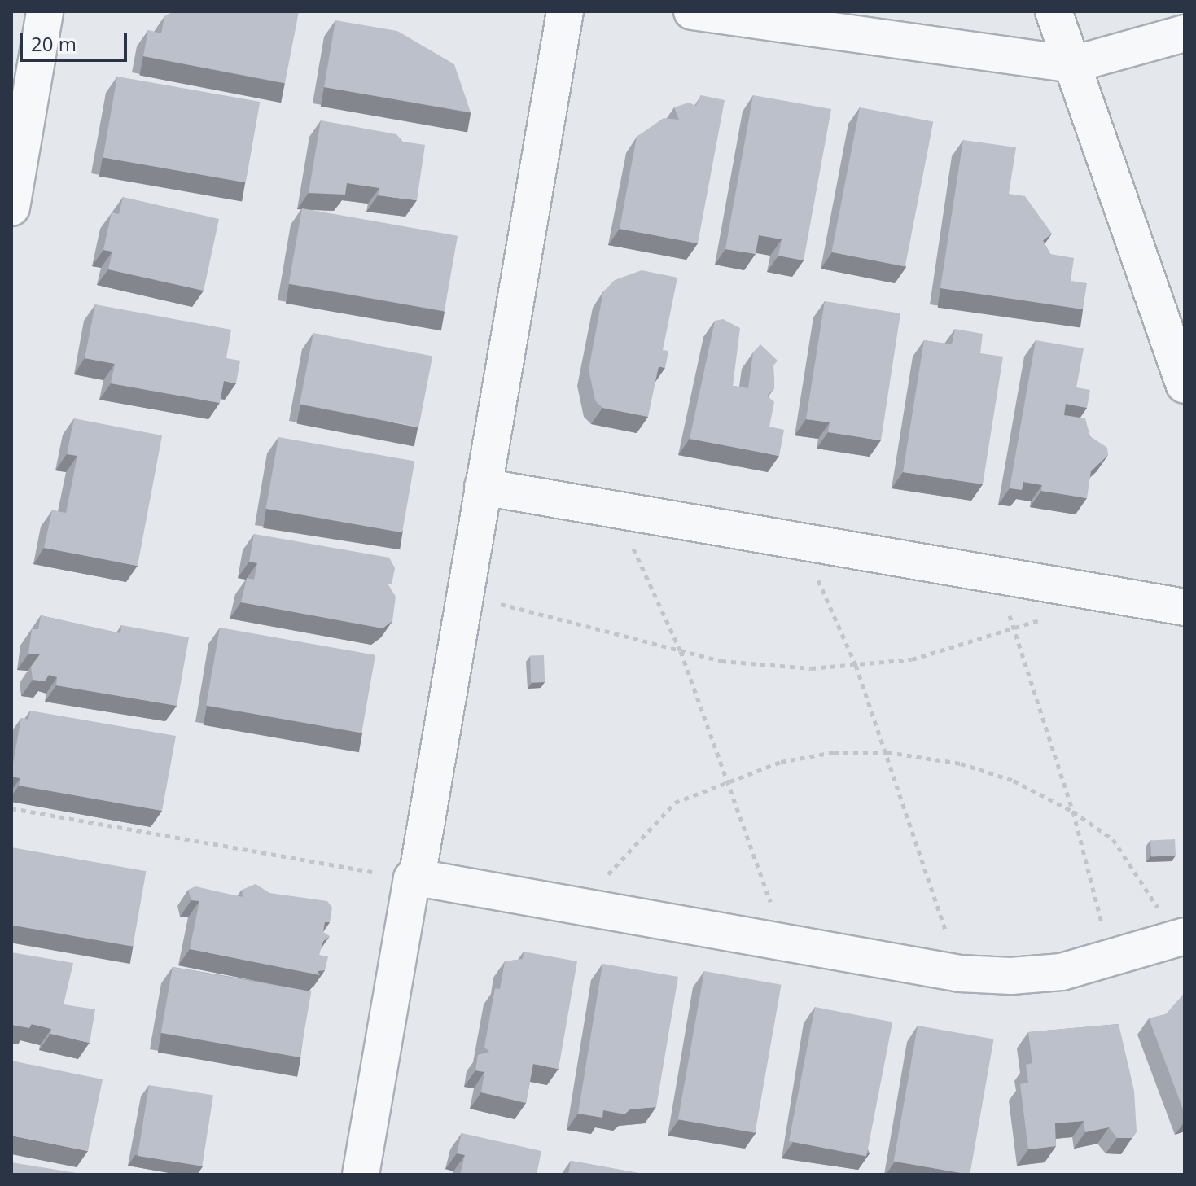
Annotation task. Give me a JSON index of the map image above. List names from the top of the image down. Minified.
{"scale_bar":"20 m"}
